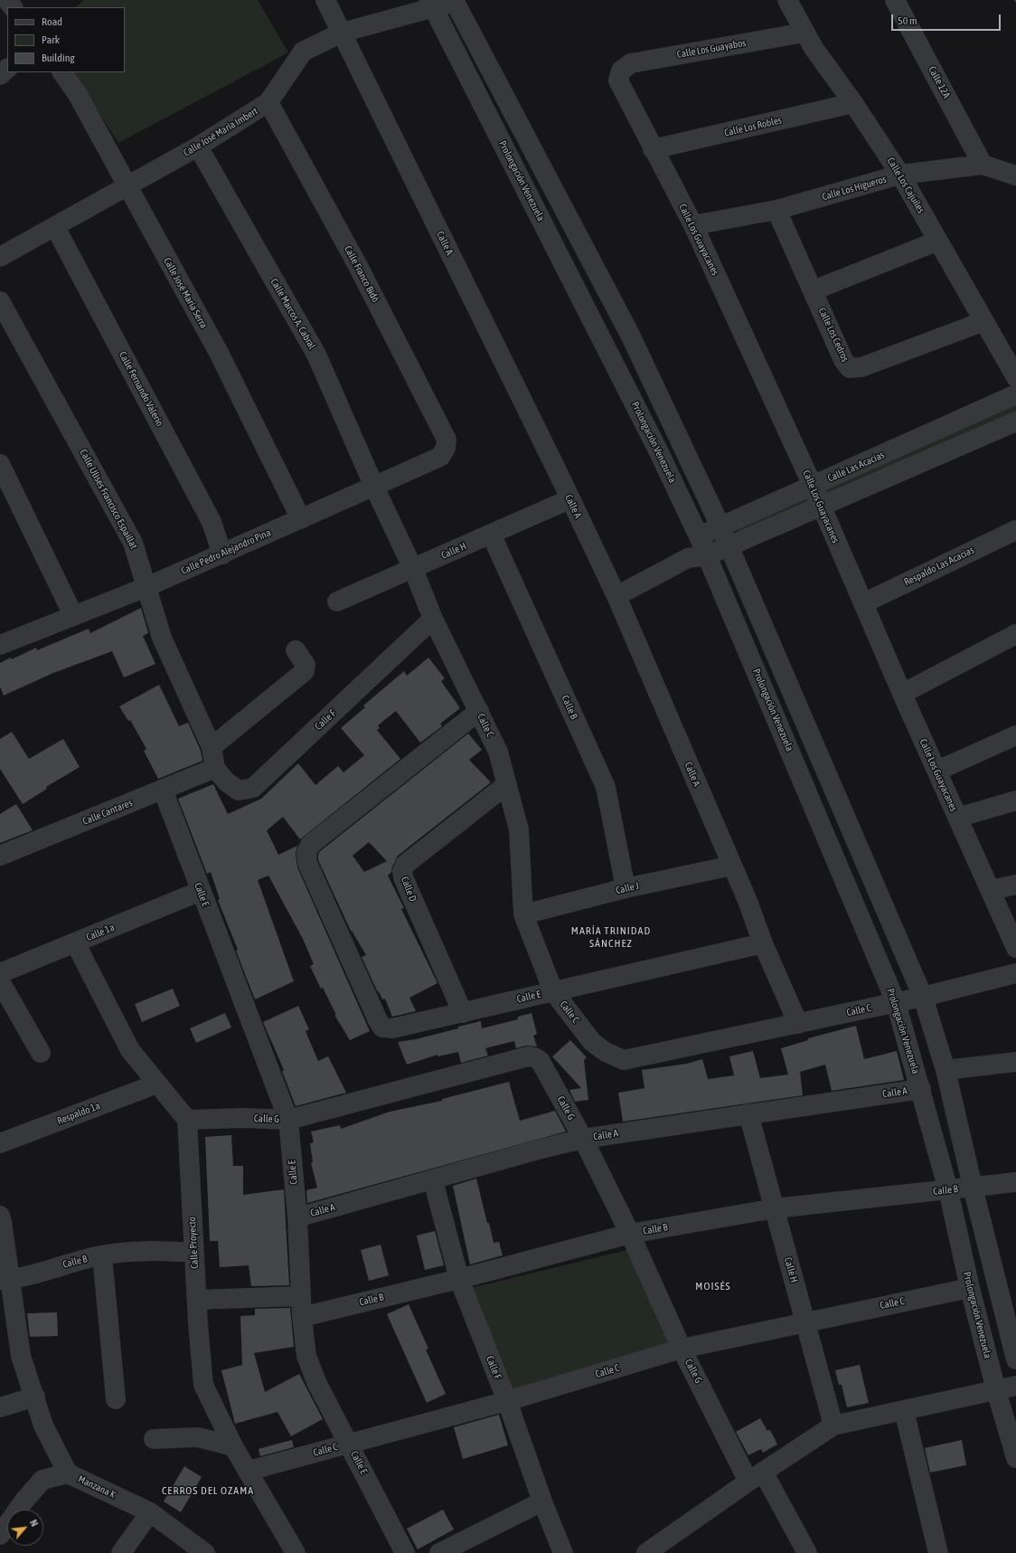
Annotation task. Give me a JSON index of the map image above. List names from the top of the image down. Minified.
{"streets":{"street":["Calle Los Guayabos","Calle 12A","Calle Los Robles","Calle José María Imbert","Prolongación Venezuela","Calle Los Cajuiles","Calle Los Higueros","Calle Los Guayacanes","Calle A","Calle Franco Bidó","Calle José María Serra","Calle Marcos A. Cabral","Calle Los Cedros","Calle Fernando Valerio","Calle Las Acacias","Calle Ulises Francisco Espaillat","Calle H","Calle Pedro Alejandro Pina","Respaldo Las Acacias","Calle B","Calle F","Calle C","Calle Cantares","Calle J","Calle D","Calle E","Calle 1a","Calle G","Respaldo 1a","Calle Proyecto","Manzana K"]},"crossings":[["Calle Los Guayabos","Calle Los Cajuiles"],["Calle Los Guayabos","Calle Los Guayacanes"],["Calle 12A","Calle Los Higueros"],["Calle Los Robles","Calle Los Cajuiles"],["Calle Los Robles","Calle Los Guayacanes"],["Calle José María Imbert","Prolongación Venezuela"],["Calle José María Imbert","Calle A"],["Calle José María Imbert","Calle Franco Bidó"],["Calle José María Imbert","Calle José María Serra"],["Calle José María Imbert","Calle Marcos A. Cabral"],["Calle José María Imbert","Calle Fernando Valerio"],["Prolongación Venezuela","Calle A"],["Prolongación Venezuela","Calle Las Acacias"],["Prolongación Venezuela","Calle B"],["Prolongación Venezuela","Calle C"],["Calle Los Cajuiles","Calle Los Higueros"],["Calle Los Cajuiles","Calle Los Cedros"],["Calle Los Higueros","Calle Los Guayacanes"],["Calle Los Higueros","Calle Los Cedros"],["Calle Los Guayacanes","Calle Las Acacias"],["Calle Los Guayacanes","Respaldo Las Acacias"],["Calle A","Calle H"],["Calle A","Calle F"],["Calle A","Calle C"],["Calle A","Calle J"],["Calle A","Calle E"],["Calle A","Calle G"],["Calle Franco Bidó","Calle Pedro Alejandro Pina"],["Calle José María Serra","Calle Pedro Alejandro Pina"],["Calle Marcos A. Cabral","Calle H"],["Calle Marcos A. Cabral","Calle Pedro Alejandro Pina"],["Calle Marcos A. Cabral","Calle C"],["Calle Fernando Valerio","Calle Pedro Alejandro Pina"],["Calle Ulises Francisco Espaillat","Calle Pedro Alejandro Pina"],["Calle Ulises Francisco Espaillat","Calle F"],["Calle Ulises Francisco Espaillat","Calle Cantares"],["Calle H","Calle B"],["Calle H","Calle C"],["Calle B","Calle F"],["Calle B","Calle J"],["Calle B","Calle E"],["Calle B","Calle G"],["Calle B","Calle Proyecto"],["Calle F","Calle C"],["Calle F","Calle Cantares"],["Calle C","Calle J"],["Calle C","Calle D"],["Calle C","Calle E"],["Calle C","Calle G"],["Calle C","Calle Proyecto"],["Calle Cantares","Calle E"],["Calle D","Calle E"],["Calle E","Calle 1a"],["Calle E","Calle G"],["Calle G","Calle Proyecto"]],"districts":["MARÍA TRINIDAD SÁNCHEZ","MOISÉS","CERROS DEL OZAMA"],"legend":["Road","Park","Building"],"scale_bar":"50 m","north":"top right"}
